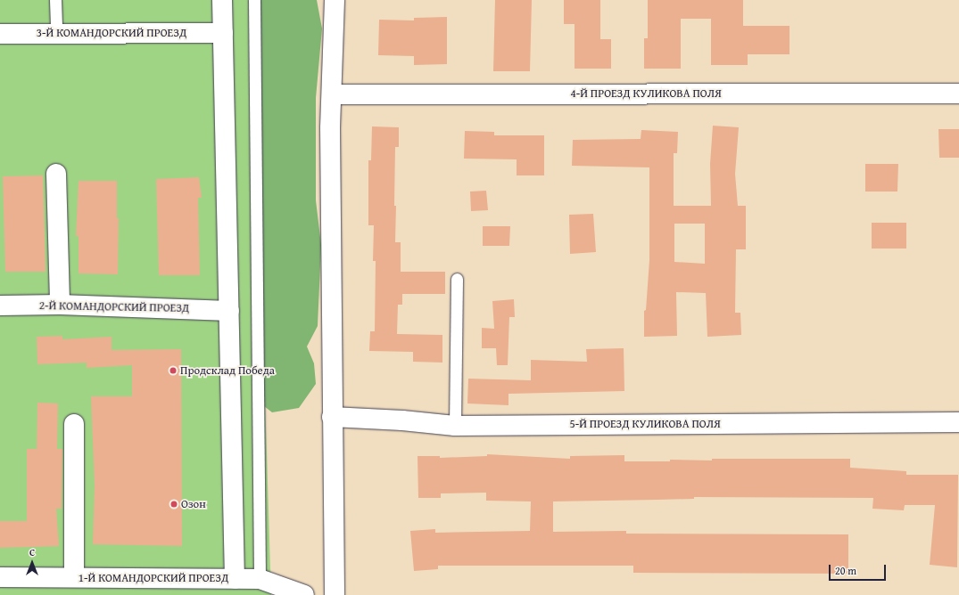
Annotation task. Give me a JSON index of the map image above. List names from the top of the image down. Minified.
{"streets":{"street":["3-Й КОМАНДОРСКИЙ ПРОЕЗД","4-Й ПРОЕЗД КУЛИКОВА ПОЛЯ","2-Й КОМАНДОРСКИЙ ПРОЕЗД","5-Й ПРОЕЗД КУЛИКОВА ПОЛЯ","1-Й КОМАНДОРСКИЙ ПРОЕЗД"]},"places":["Продсклад Победа","Озон"],"scale_bar":"20 m","north":"top"}
